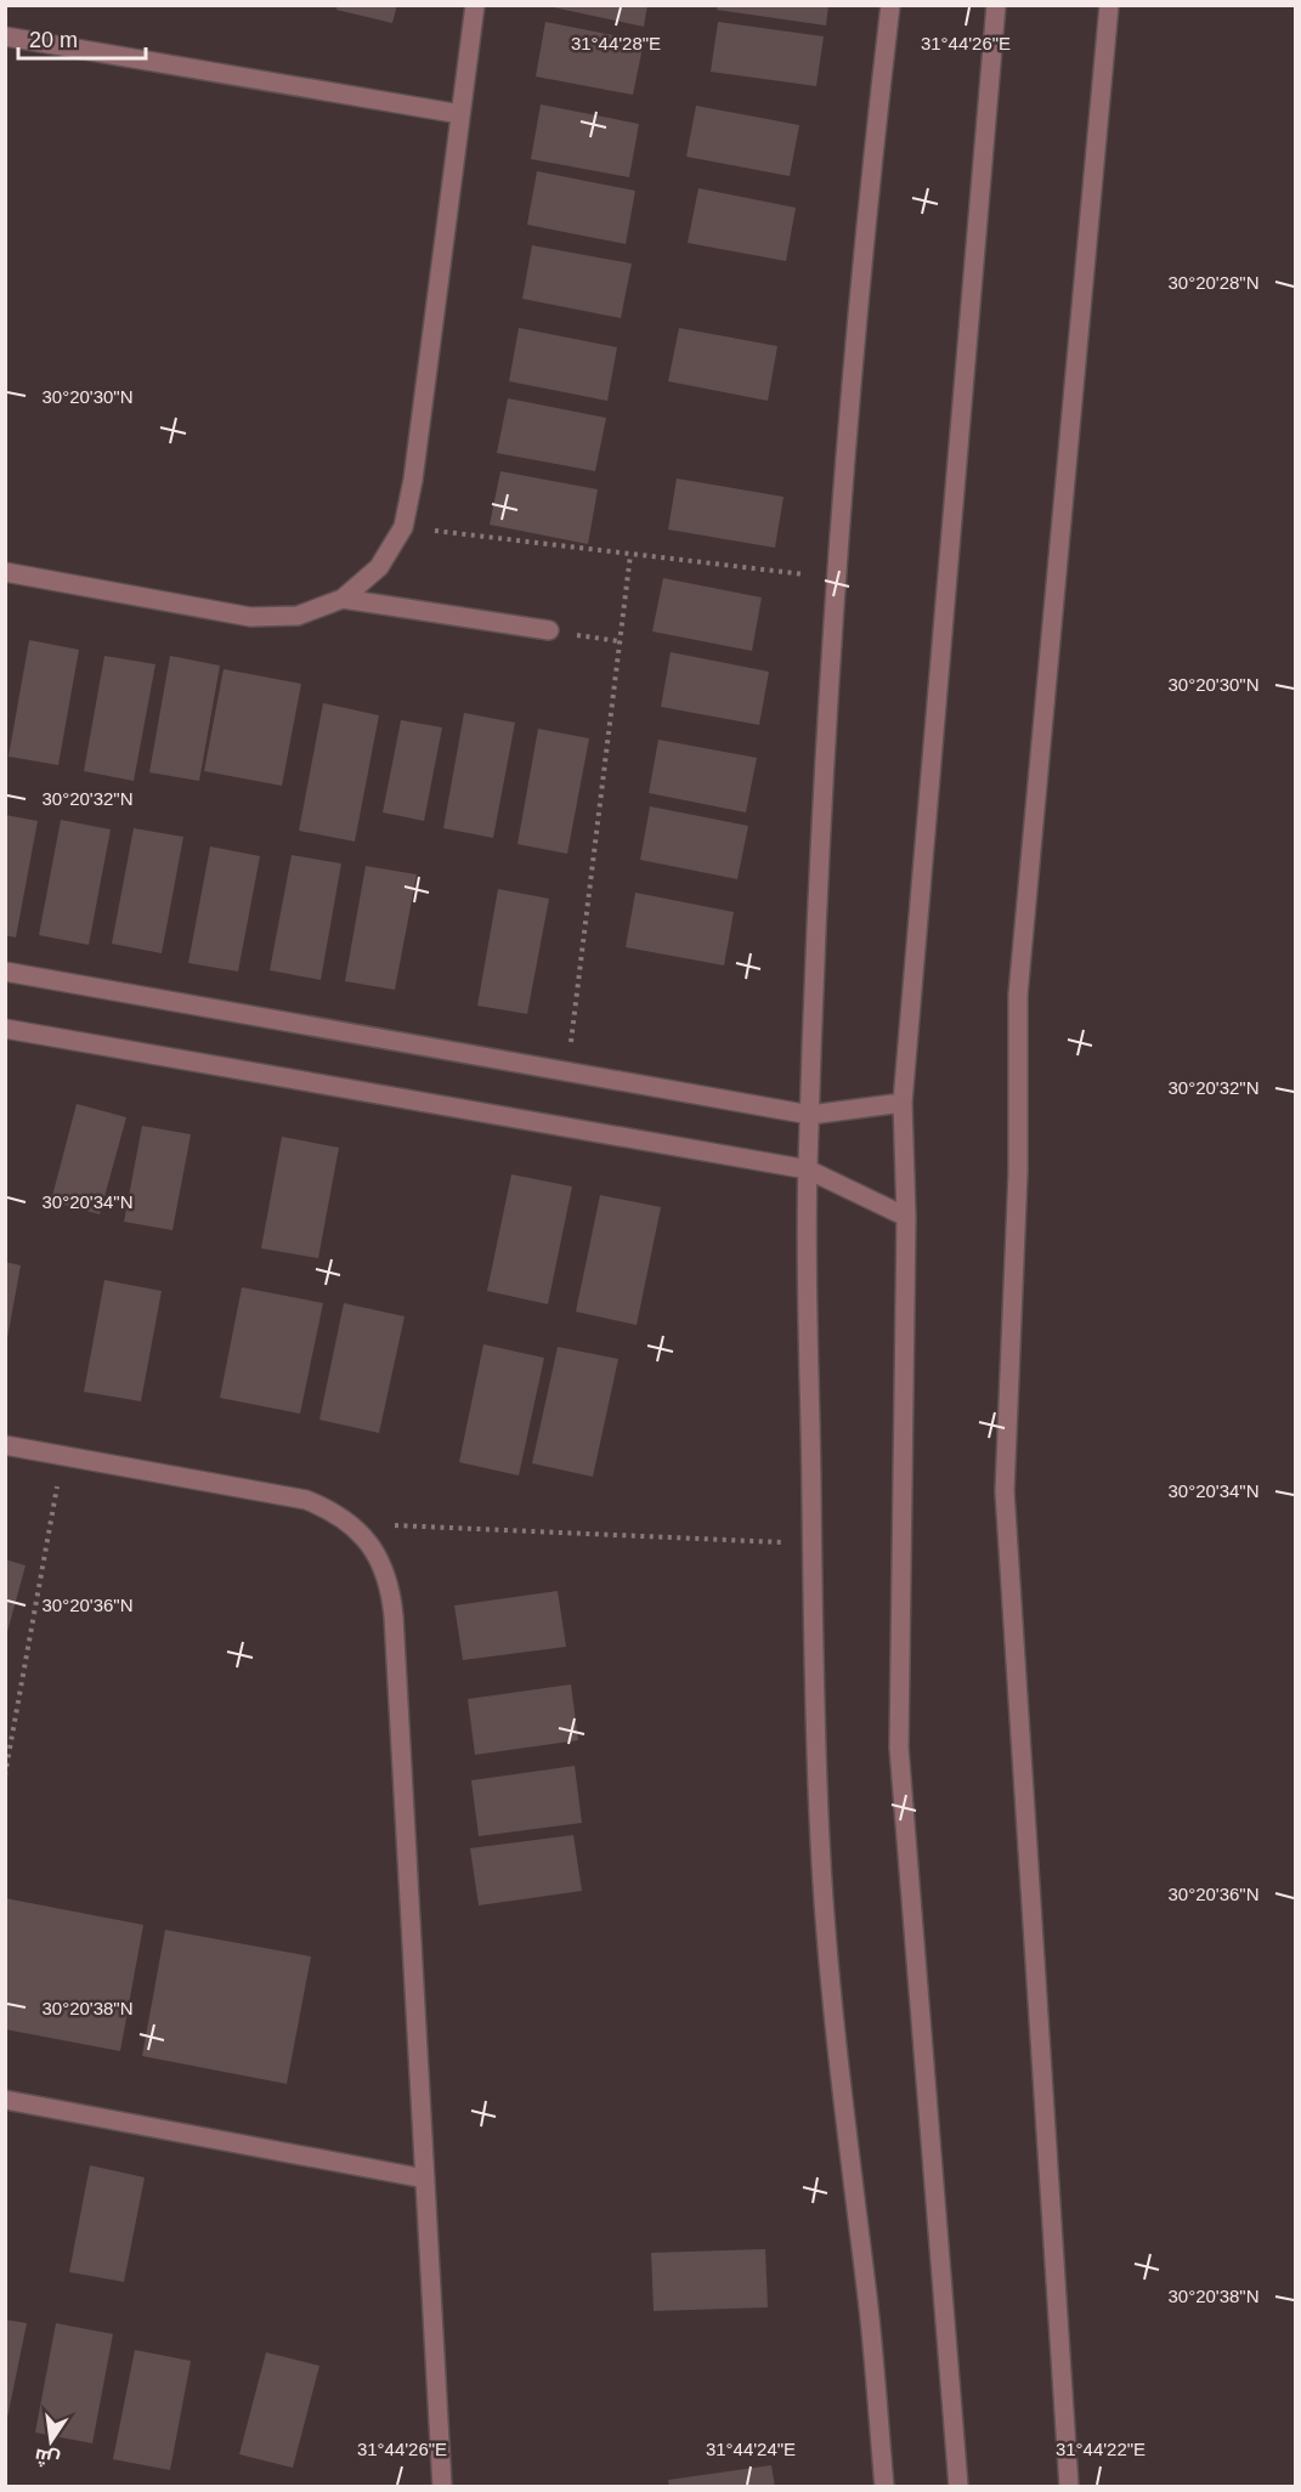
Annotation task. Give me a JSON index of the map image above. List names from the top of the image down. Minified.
{"scale_bar":"20 m","north":"bottom","coordinates":["31°44'28\"E","31°44'26\"E","30°20'28\"N","30°20'30\"N","30°20'32\"N","30°20'34\"N","30°20'36\"N","30°20'38\"N","31°44'24\"E","31°44'22\"E"]}
